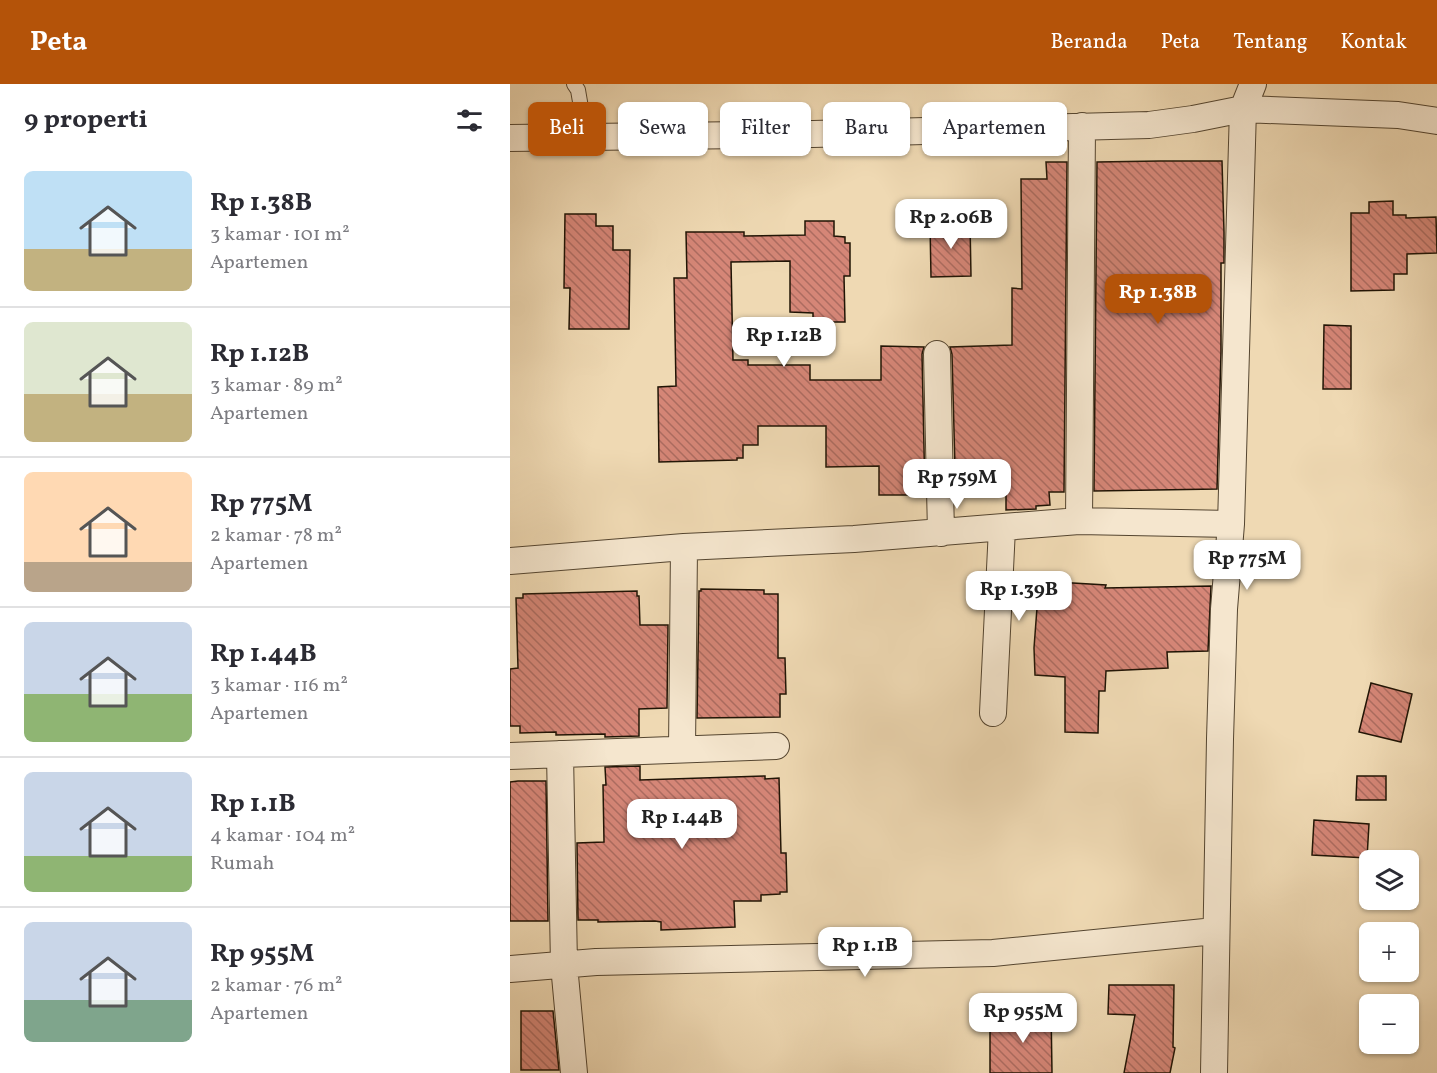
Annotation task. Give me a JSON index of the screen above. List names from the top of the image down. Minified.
{"page":{"header":"Peta","nav":["Beranda","Peta","Tentang","Kontak"],"heading":"9 properti","chip":["Beli","Sewa","Filter","Baru","Apartemen"],"list":[{"name":"Rp 1.38B","note":"3 kamar · 101 m² · Apartemen"},{"name":"Rp 1.12B","note":"3 kamar · 89 m² · Apartemen"},{"name":"Rp 775M","note":"2 kamar · 78 m² · Apartemen"},{"name":"Rp 1.44B","note":"3 kamar · 116 m² · Apartemen"},{"name":"Rp 1.1B","note":"4 kamar · 104 m² · Rumah"},{"name":"Rp 955M","note":"2 kamar · 76 m² · Apartemen"}],"price":["Rp 2.06B","Rp 1.38B","Rp 1.12B","Rp 759M","Rp 775M","Rp 1.39B","Rp 1.44B","Rp 1.1B","Rp 955M"],"map_buttons":["+","−"]}}
